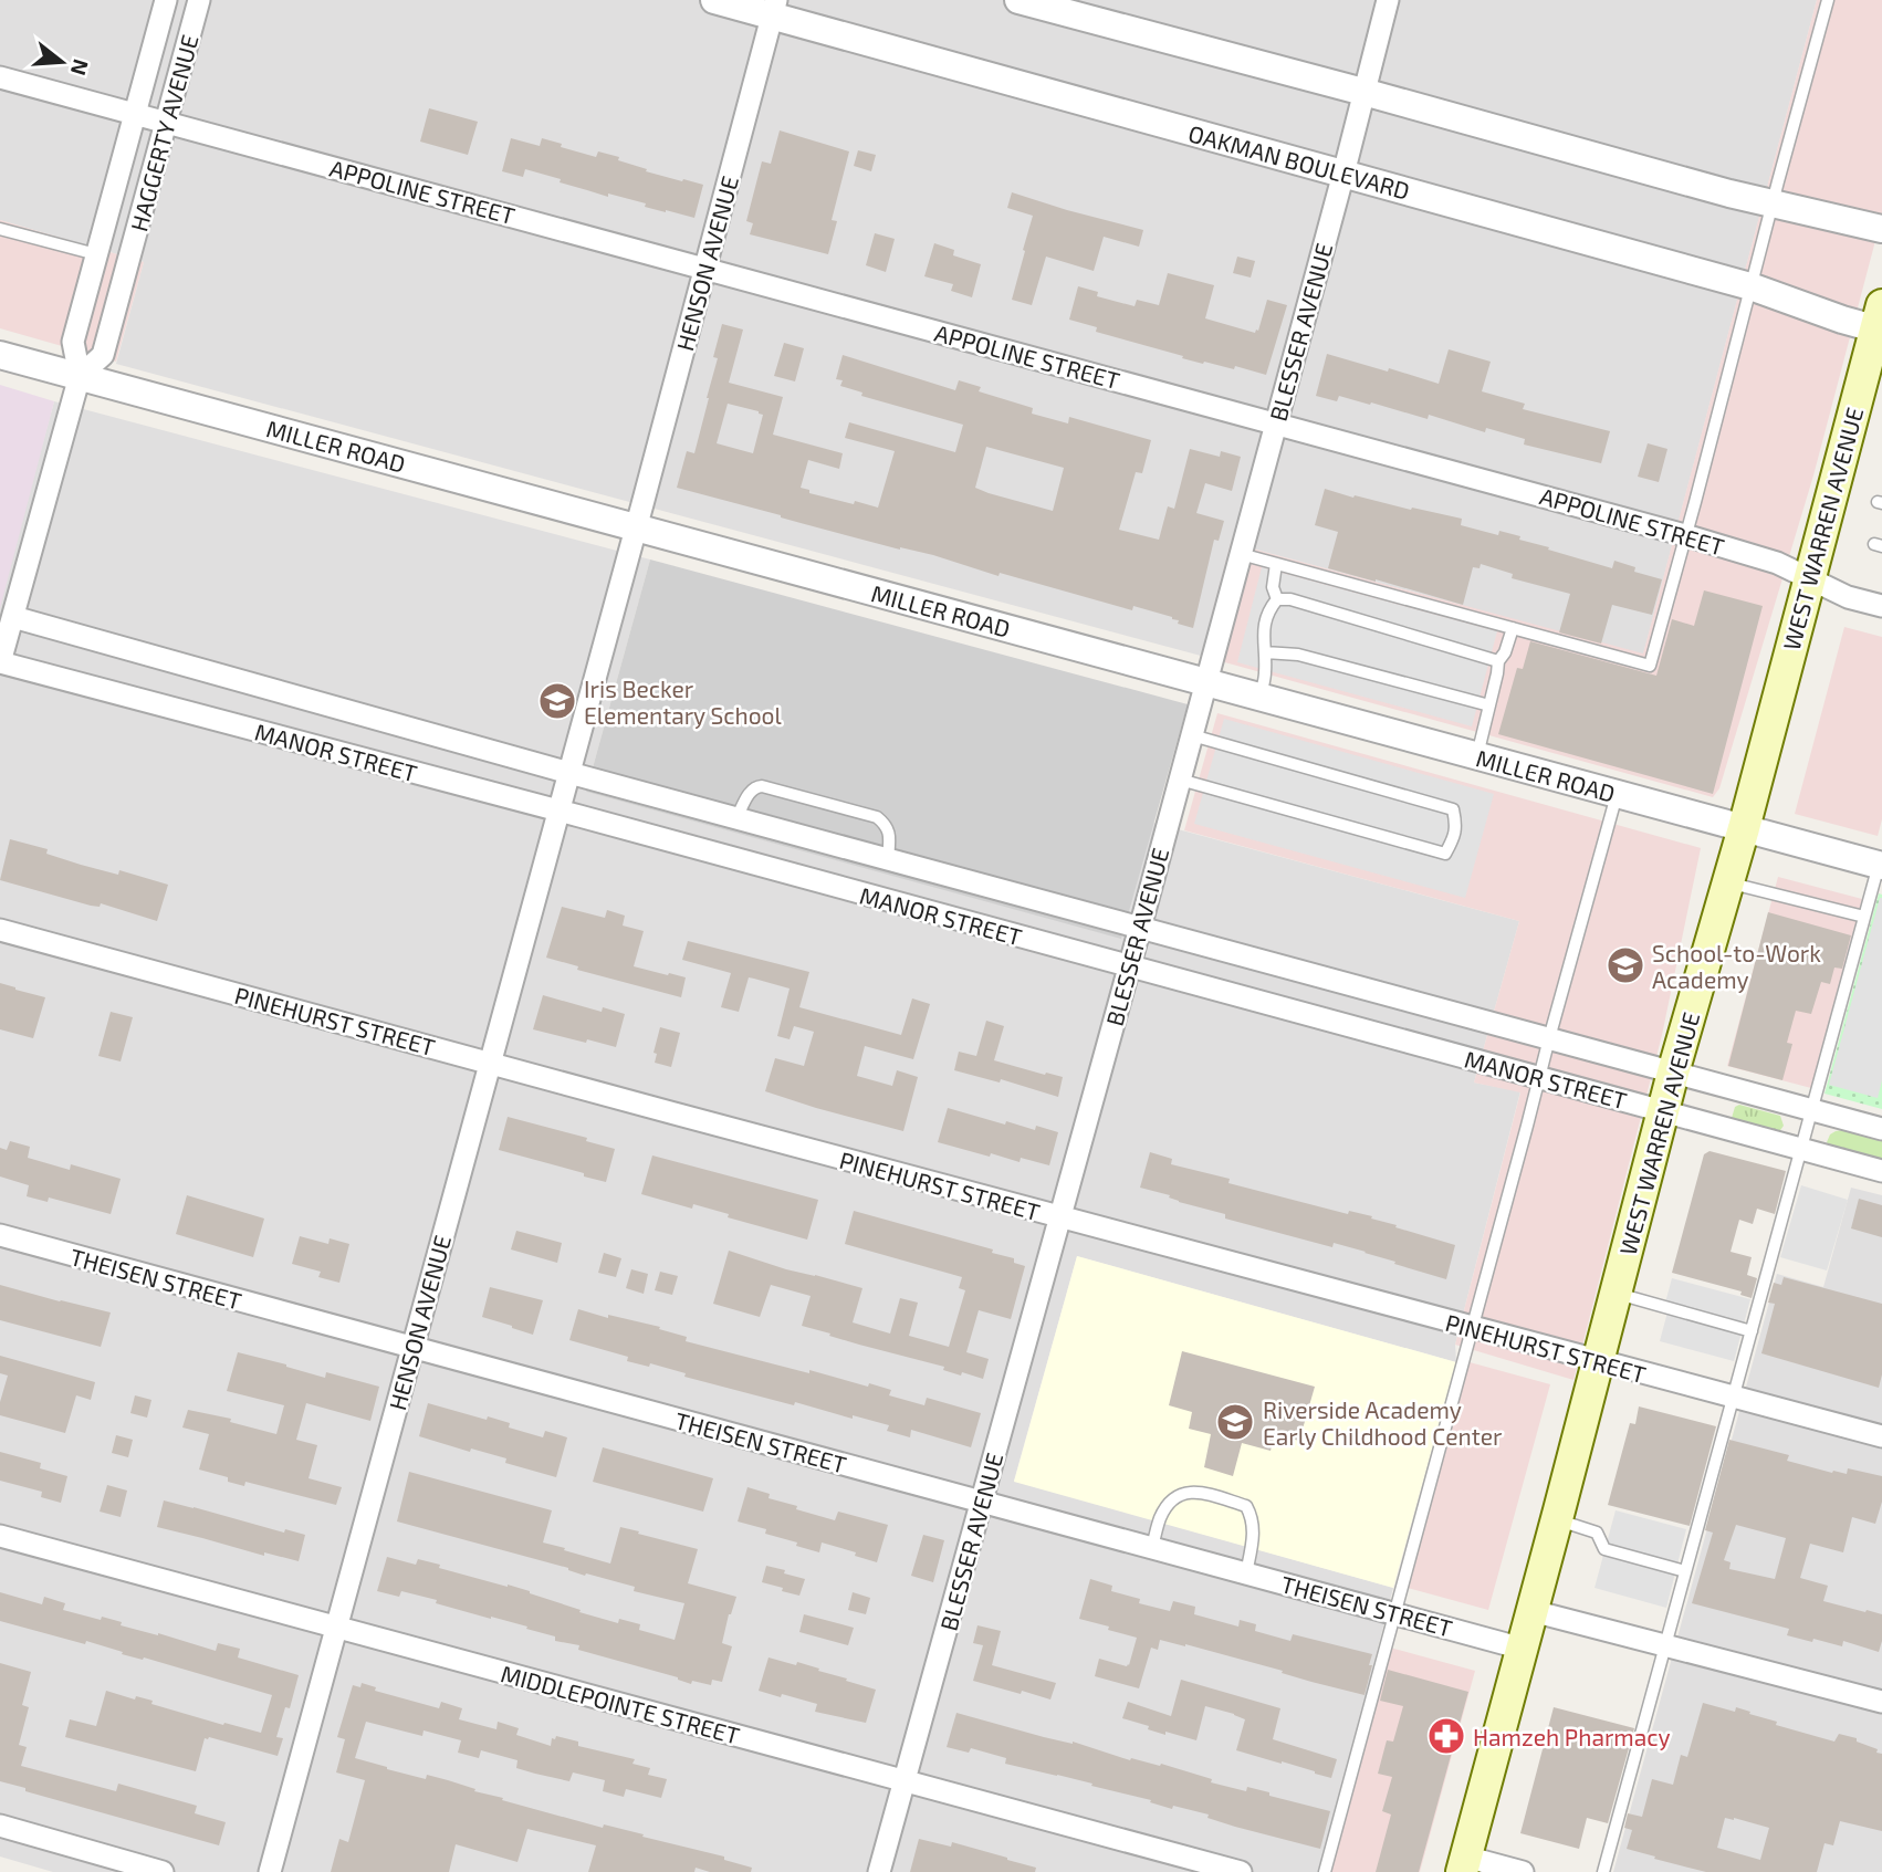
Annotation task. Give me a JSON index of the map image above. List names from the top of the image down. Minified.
{"streets":{"main road":["WEST WARREN AVENUE"],"street":["HAGGERTY AVENUE","OAKMAN BOULEVARD","APPOLINE STREET","HENSON AVENUE","BLESSER AVENUE","MILLER ROAD","MANOR STREET","PINEHURST STREET","THEISEN STREET","MIDDLEPOINTE STREET"]},"crossings":[["HAGGERTY AVENUE","APPOLINE STREET"],["HAGGERTY AVENUE","MILLER ROAD"],["HAGGERTY AVENUE","MANOR STREET"],["OAKMAN BOULEVARD","HENSON AVENUE"],["OAKMAN BOULEVARD","BLESSER AVENUE"],["OAKMAN BOULEVARD","WEST WARREN AVENUE"],["APPOLINE STREET","HENSON AVENUE"],["APPOLINE STREET","BLESSER AVENUE"],["APPOLINE STREET","WEST WARREN AVENUE"],["HENSON AVENUE","MILLER ROAD"],["HENSON AVENUE","MANOR STREET"],["HENSON AVENUE","PINEHURST STREET"],["HENSON AVENUE","THEISEN STREET"],["HENSON AVENUE","MIDDLEPOINTE STREET"],["BLESSER AVENUE","MILLER ROAD"],["BLESSER AVENUE","MANOR STREET"],["BLESSER AVENUE","PINEHURST STREET"],["BLESSER AVENUE","THEISEN STREET"],["BLESSER AVENUE","MIDDLEPOINTE STREET"],["MILLER ROAD","WEST WARREN AVENUE"],["WEST WARREN AVENUE","MANOR STREET"],["WEST WARREN AVENUE","PINEHURST STREET"],["WEST WARREN AVENUE","THEISEN STREET"]],"places":{"school or university":["Iris Becker Elementary School","School-to-Work Academy","Riverside Academy Early Childhood Center"],"pharmacy":["Hamzeh Pharmacy"]},"north":"right"}
